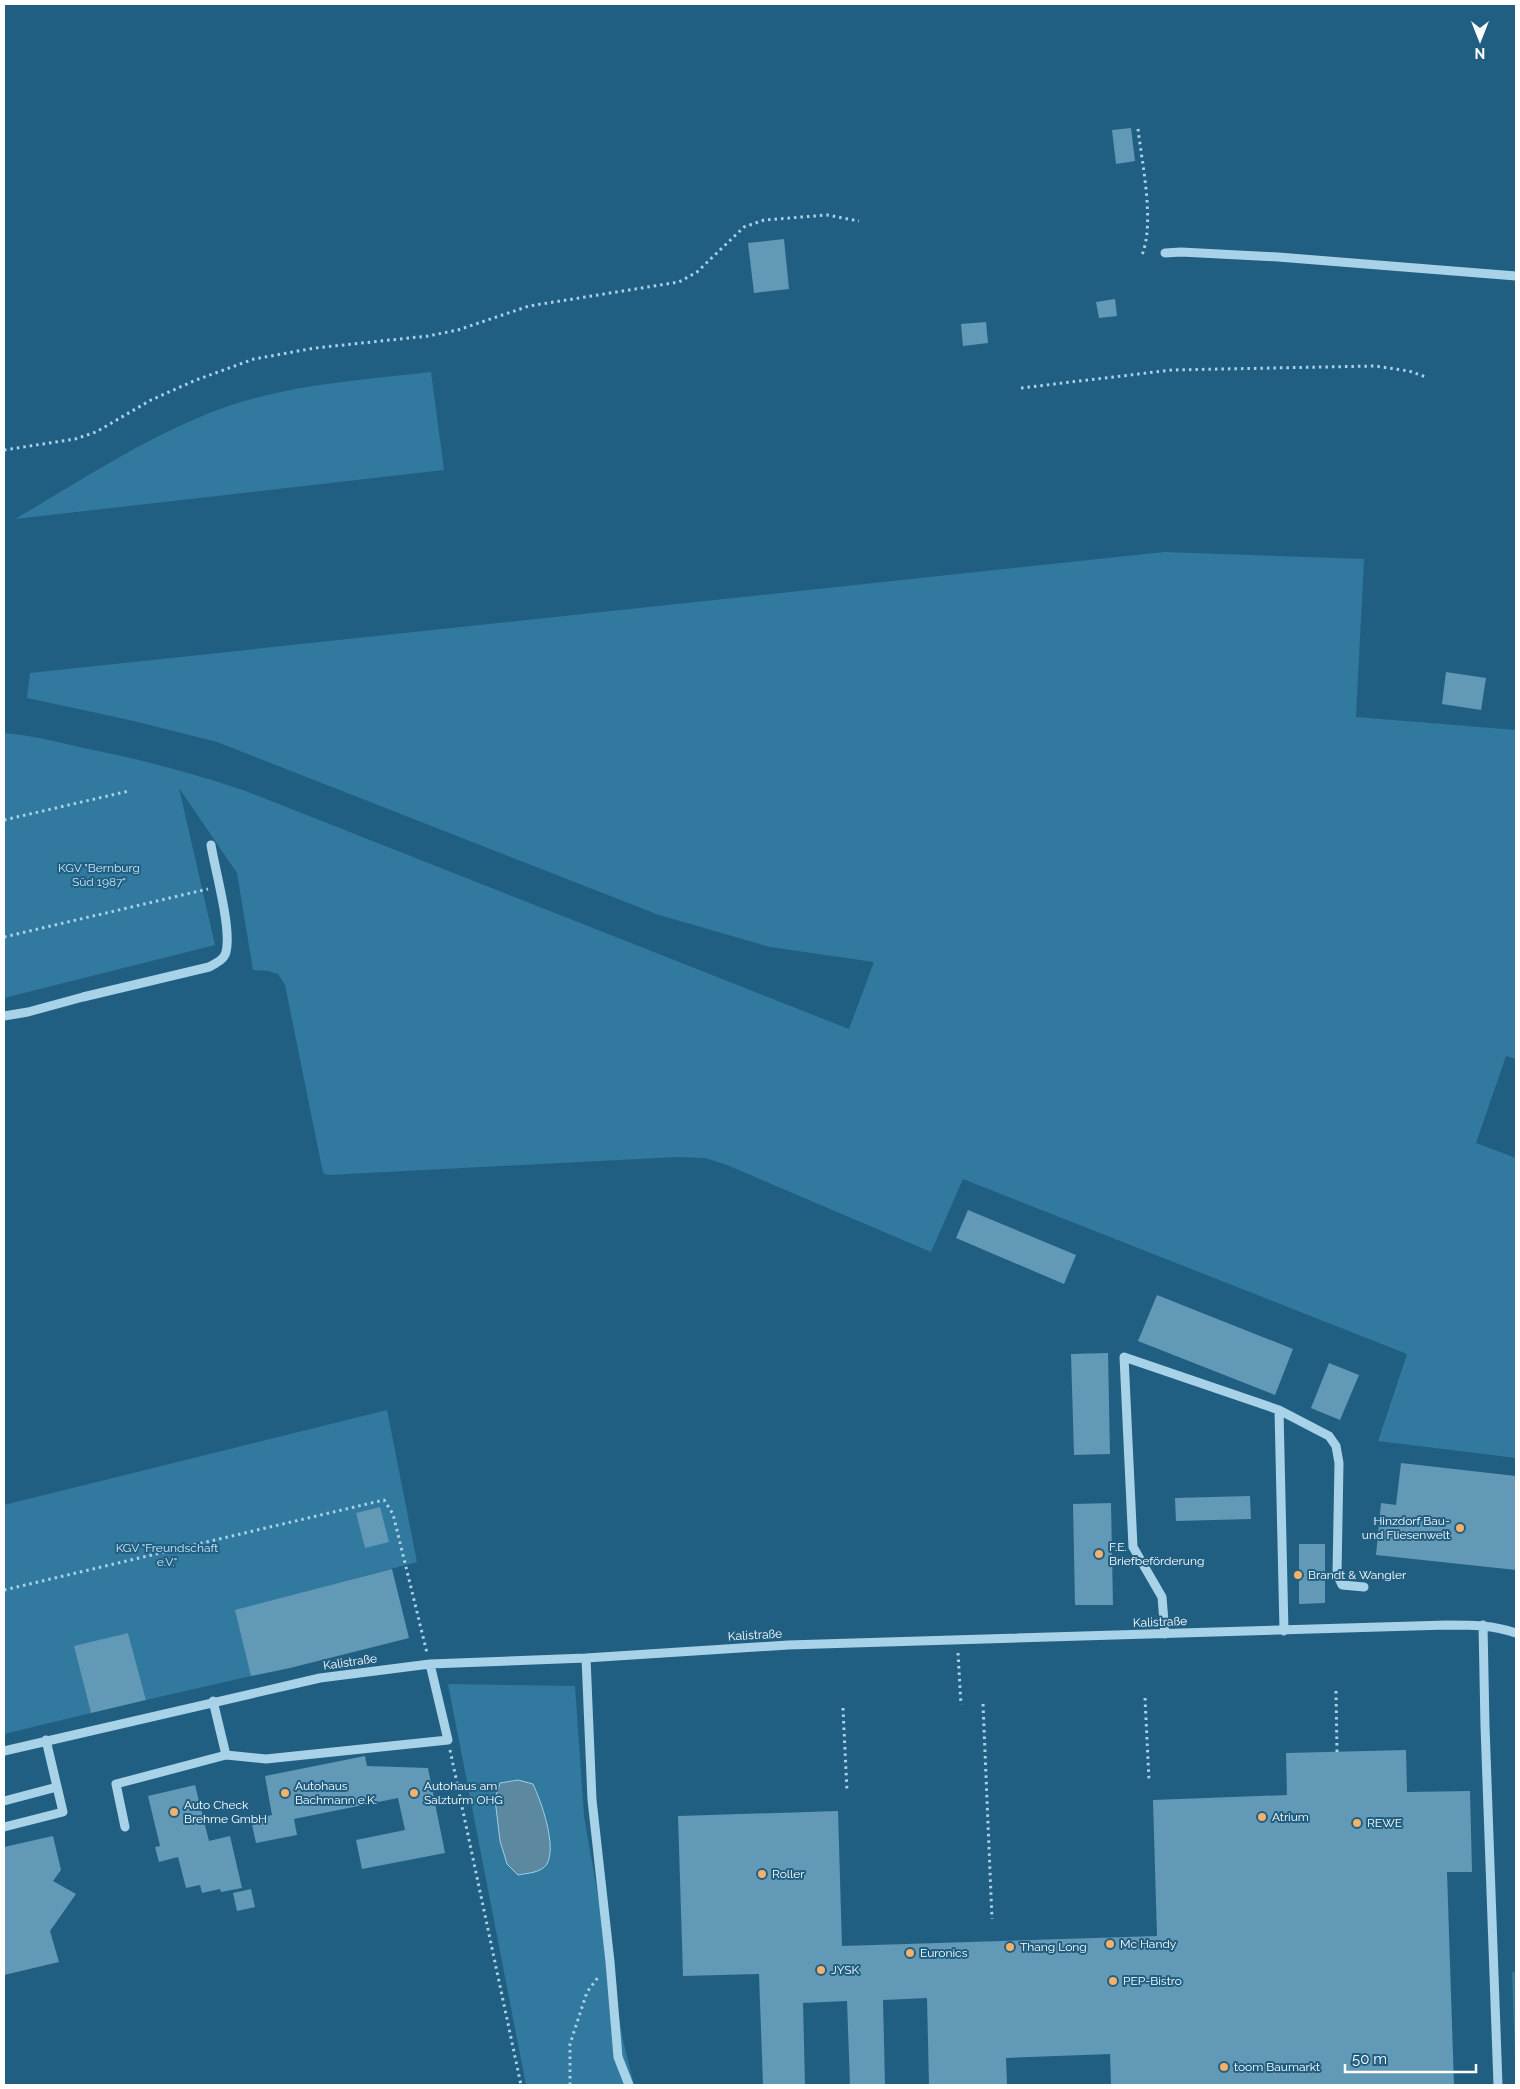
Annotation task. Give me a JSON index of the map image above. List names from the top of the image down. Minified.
{"streets":{"street":["Kalistraße"]},"parks":["KGV \"Bernburg Süd 1987\"","KGV \"Freundschaft e.V.\""],"places":["Hinzdorf Bau- und Fliesenwelt","F.E. Briefbeförderung","Brandt & Wangler","Autohaus Bachmann e.K.","Autohaus am Salzturm OHG","Auto Check Brehme GmbH","Atrium","REWE","Roller","Mc Handy","Thang Long","Euronics","JYSK","PEP-Bistro","toom Baumarkt"],"scale_bar":"50 m","north":"bottom"}
